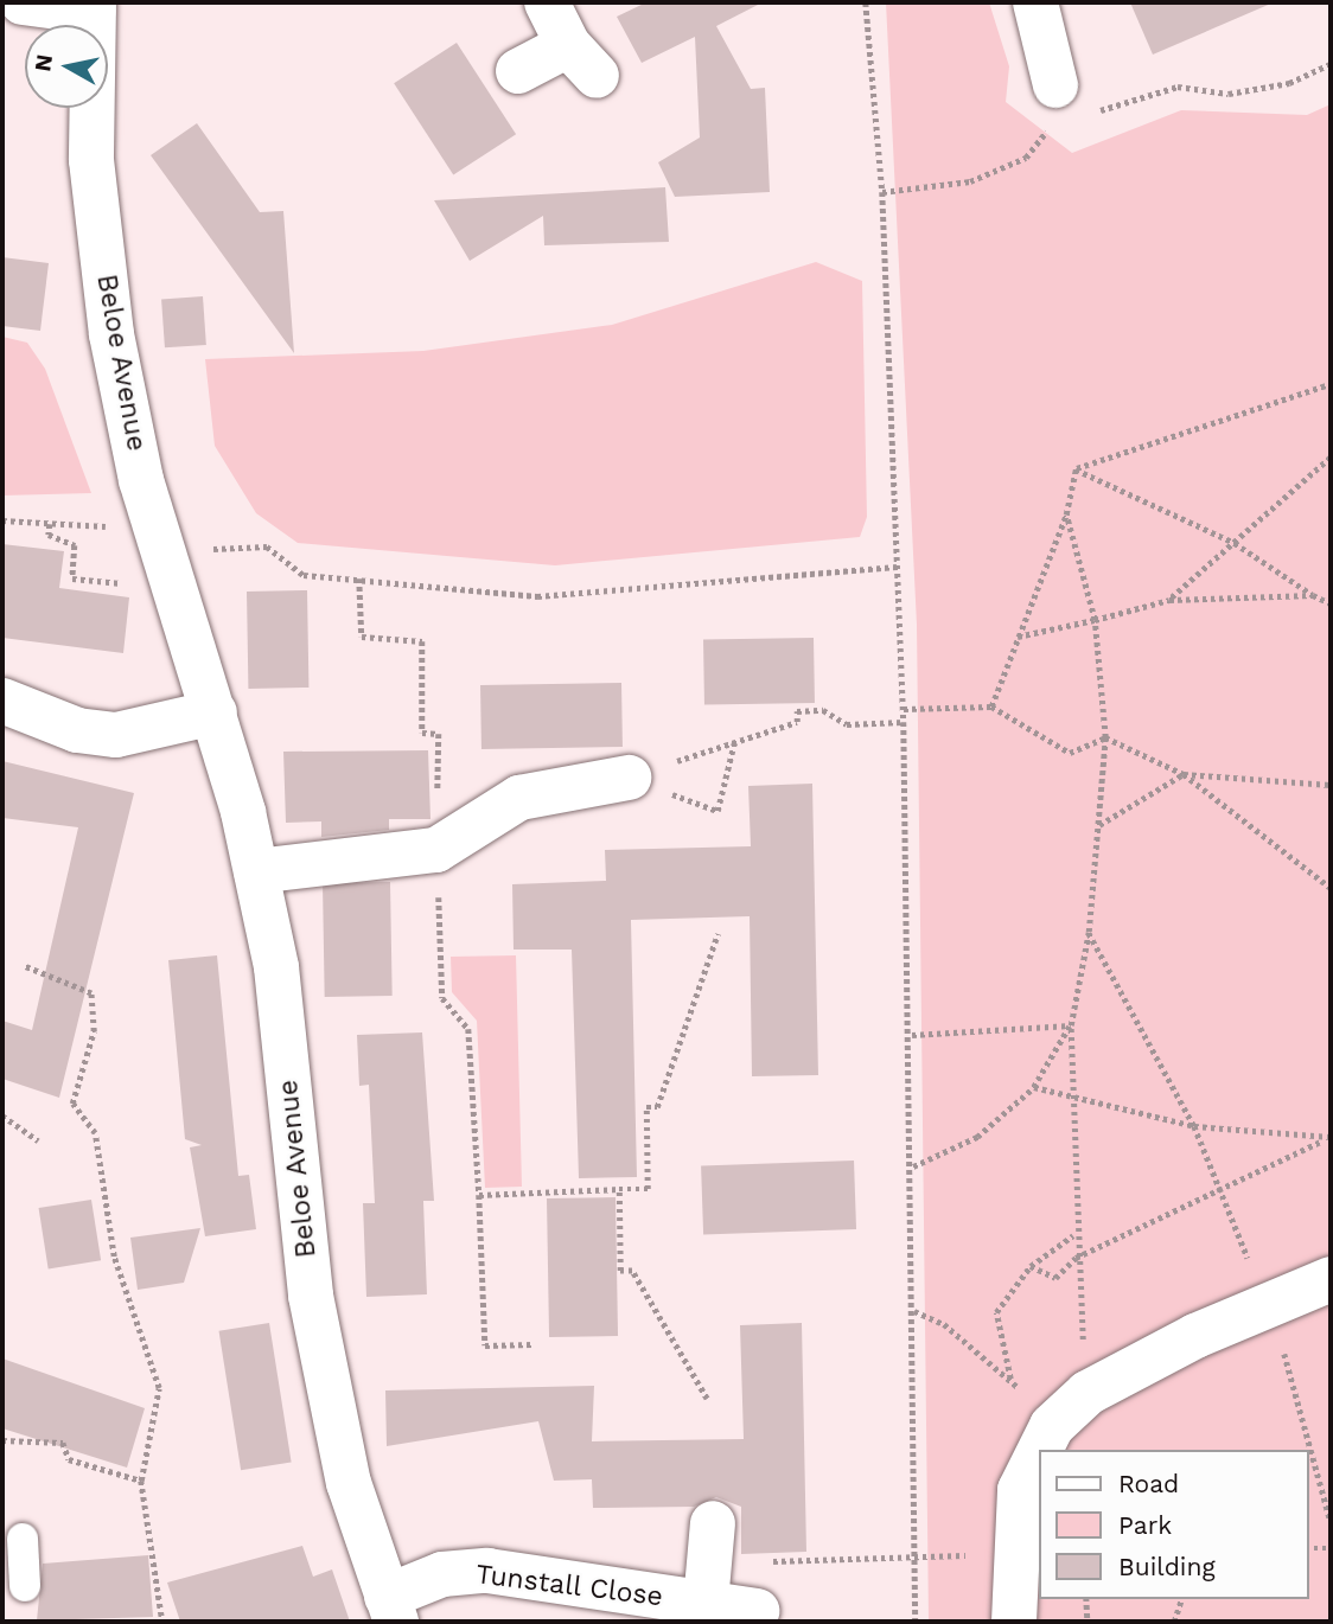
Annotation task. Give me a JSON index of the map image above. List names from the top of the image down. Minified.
{"streets":{"street":["Beloe Avenue","Tunstall Close"]},"crossings":[["Beloe Avenue","Tunstall Close"]],"legend":["Road","Park","Building"],"north":"left"}
